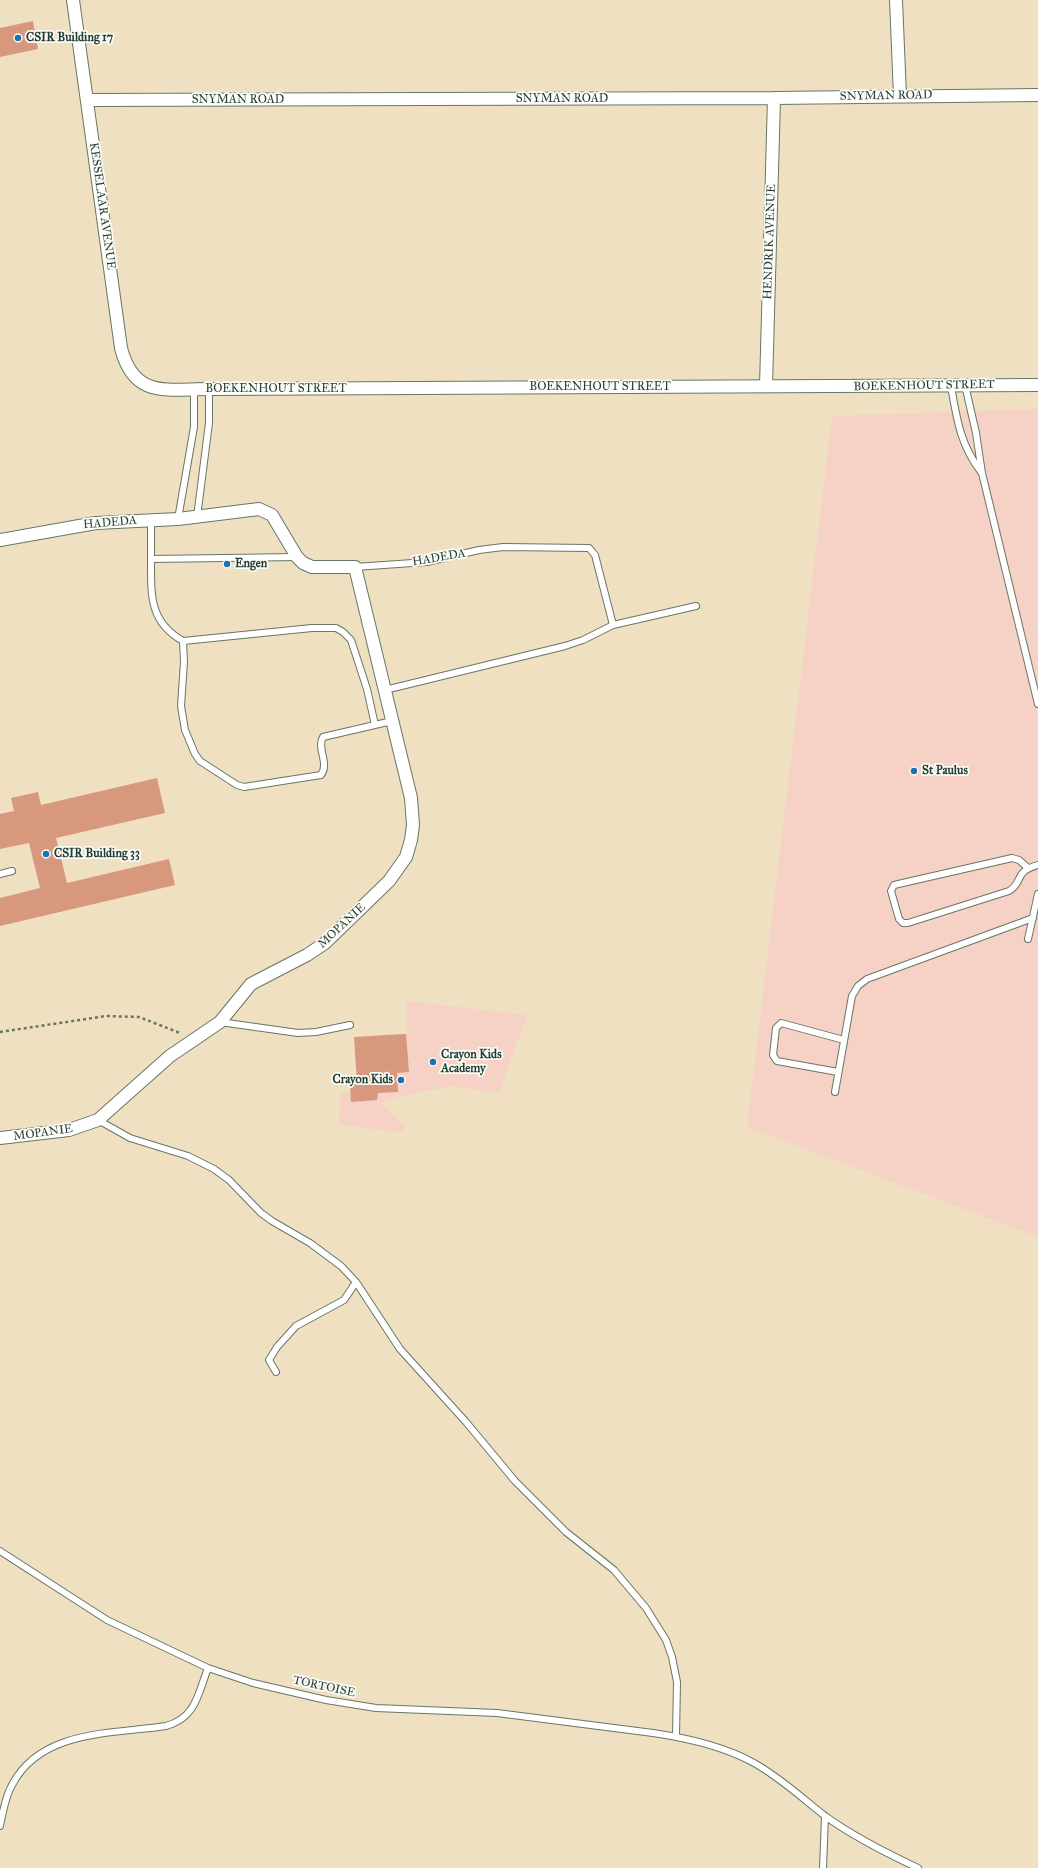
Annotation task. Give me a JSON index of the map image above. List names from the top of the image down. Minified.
{"streets":{"street":["SNYMAN ROAD","KESSELAAR AVENUE","HENDRIK AVENUE","BOEKENHOUT STREET","HADEDA","MOPANIE"],"lane":["TORTOISE"]},"crossings":[["SNYMAN ROAD","KESSELAAR AVENUE"],["SNYMAN ROAD","HENDRIK AVENUE"],["KESSELAAR AVENUE","BOEKENHOUT STREET"],["HENDRIK AVENUE","BOEKENHOUT STREET"],["HADEDA","MOPANIE"]],"places":["CSIR Building 17","Engen","St Paulus","CSIR Building 33","Crayon Kids Academy","Crayon Kids"]}
